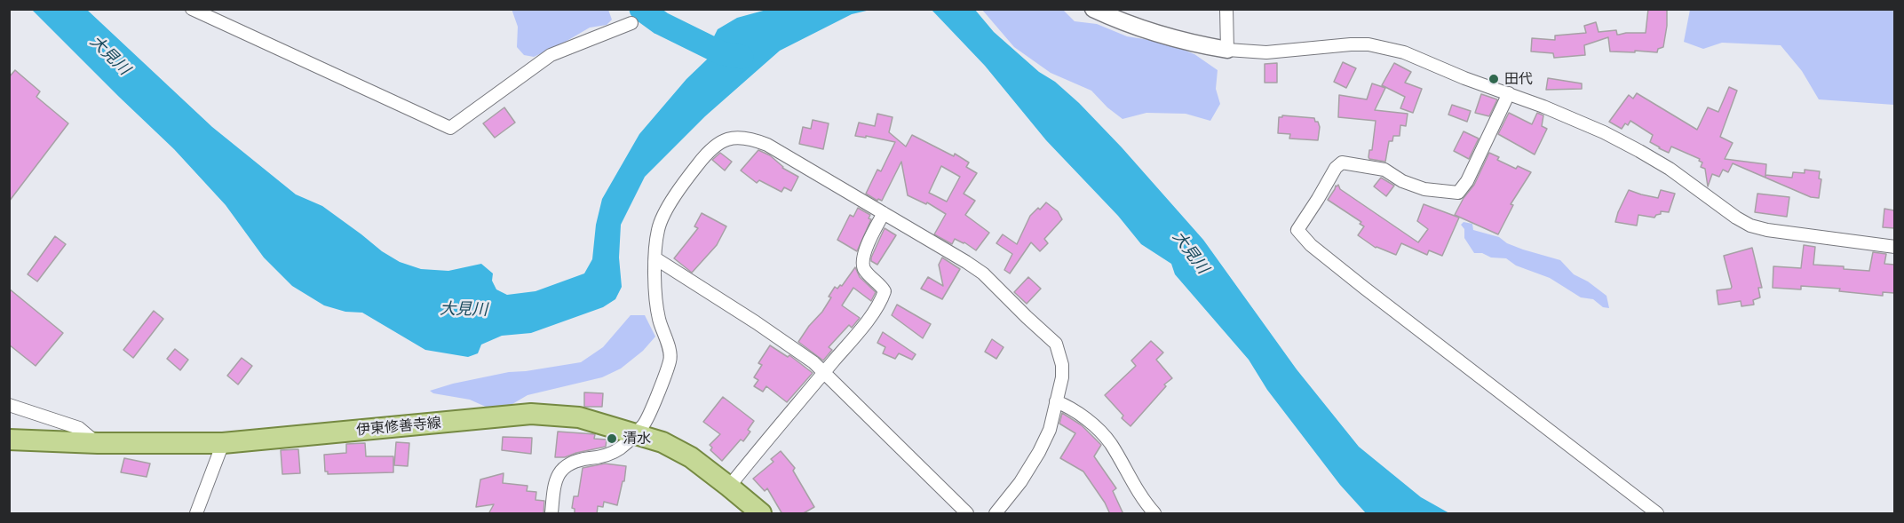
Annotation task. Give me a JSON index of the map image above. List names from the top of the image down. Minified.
{"streets":{"main road":["伊東修善寺線"]},"water":["大見川"],"places":["田代","清水"]}
